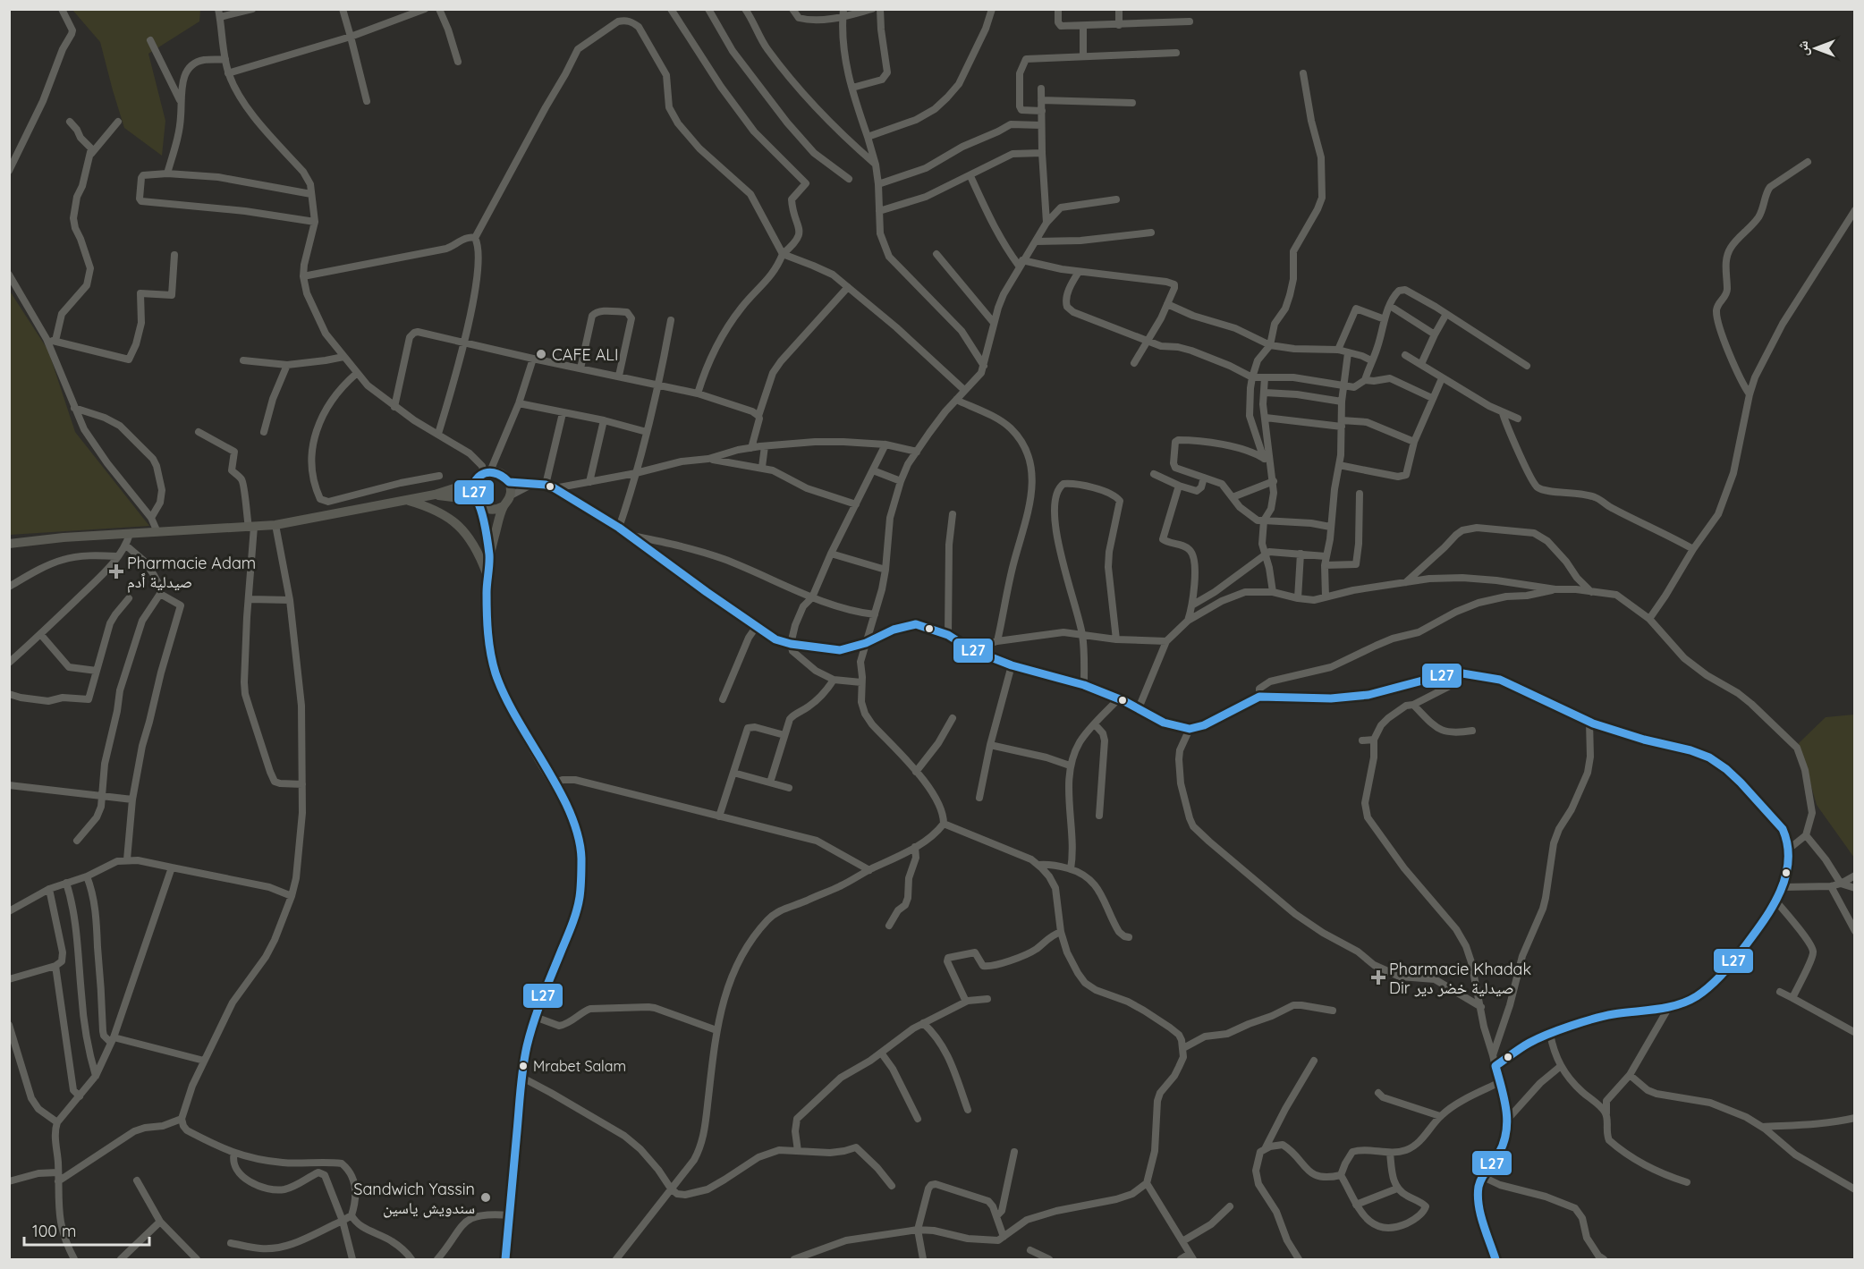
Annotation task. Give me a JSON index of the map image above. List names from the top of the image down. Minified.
{"places":{"other":["CAFE ALI","Mrabet Salam","Sandwich Yassin سندويش ياسين"],"health":["Pharmacie Adam صيدلية اًدم","Pharmacie Khadak Dir صيدلية خضر دير"]},"lines":["transit line L27"],"scale_bar":"100 m","north":"left"}
